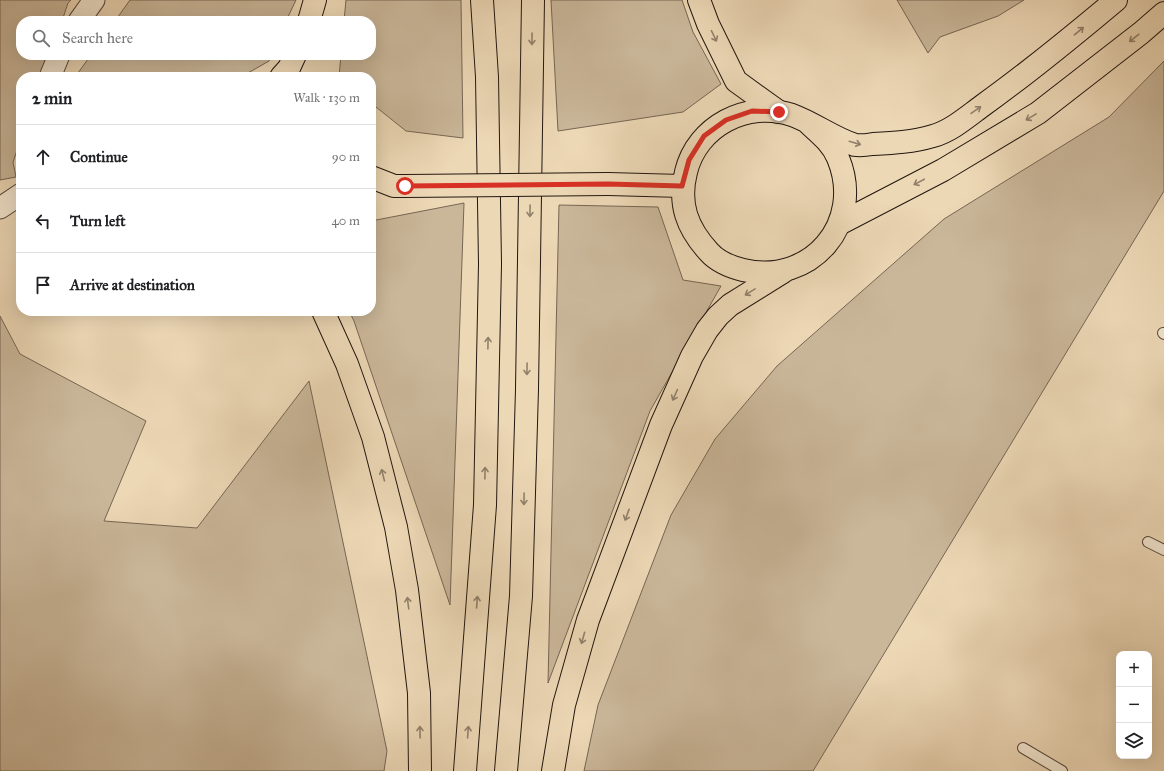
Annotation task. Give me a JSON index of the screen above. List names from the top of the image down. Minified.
{"page":{"search":"Search here","heading":["2 min","Walk · 130 m"],"list":[["Continue","90 m"],["Turn left","40 m"],"Arrive at destination"],"map_buttons":["+","−"]}}
